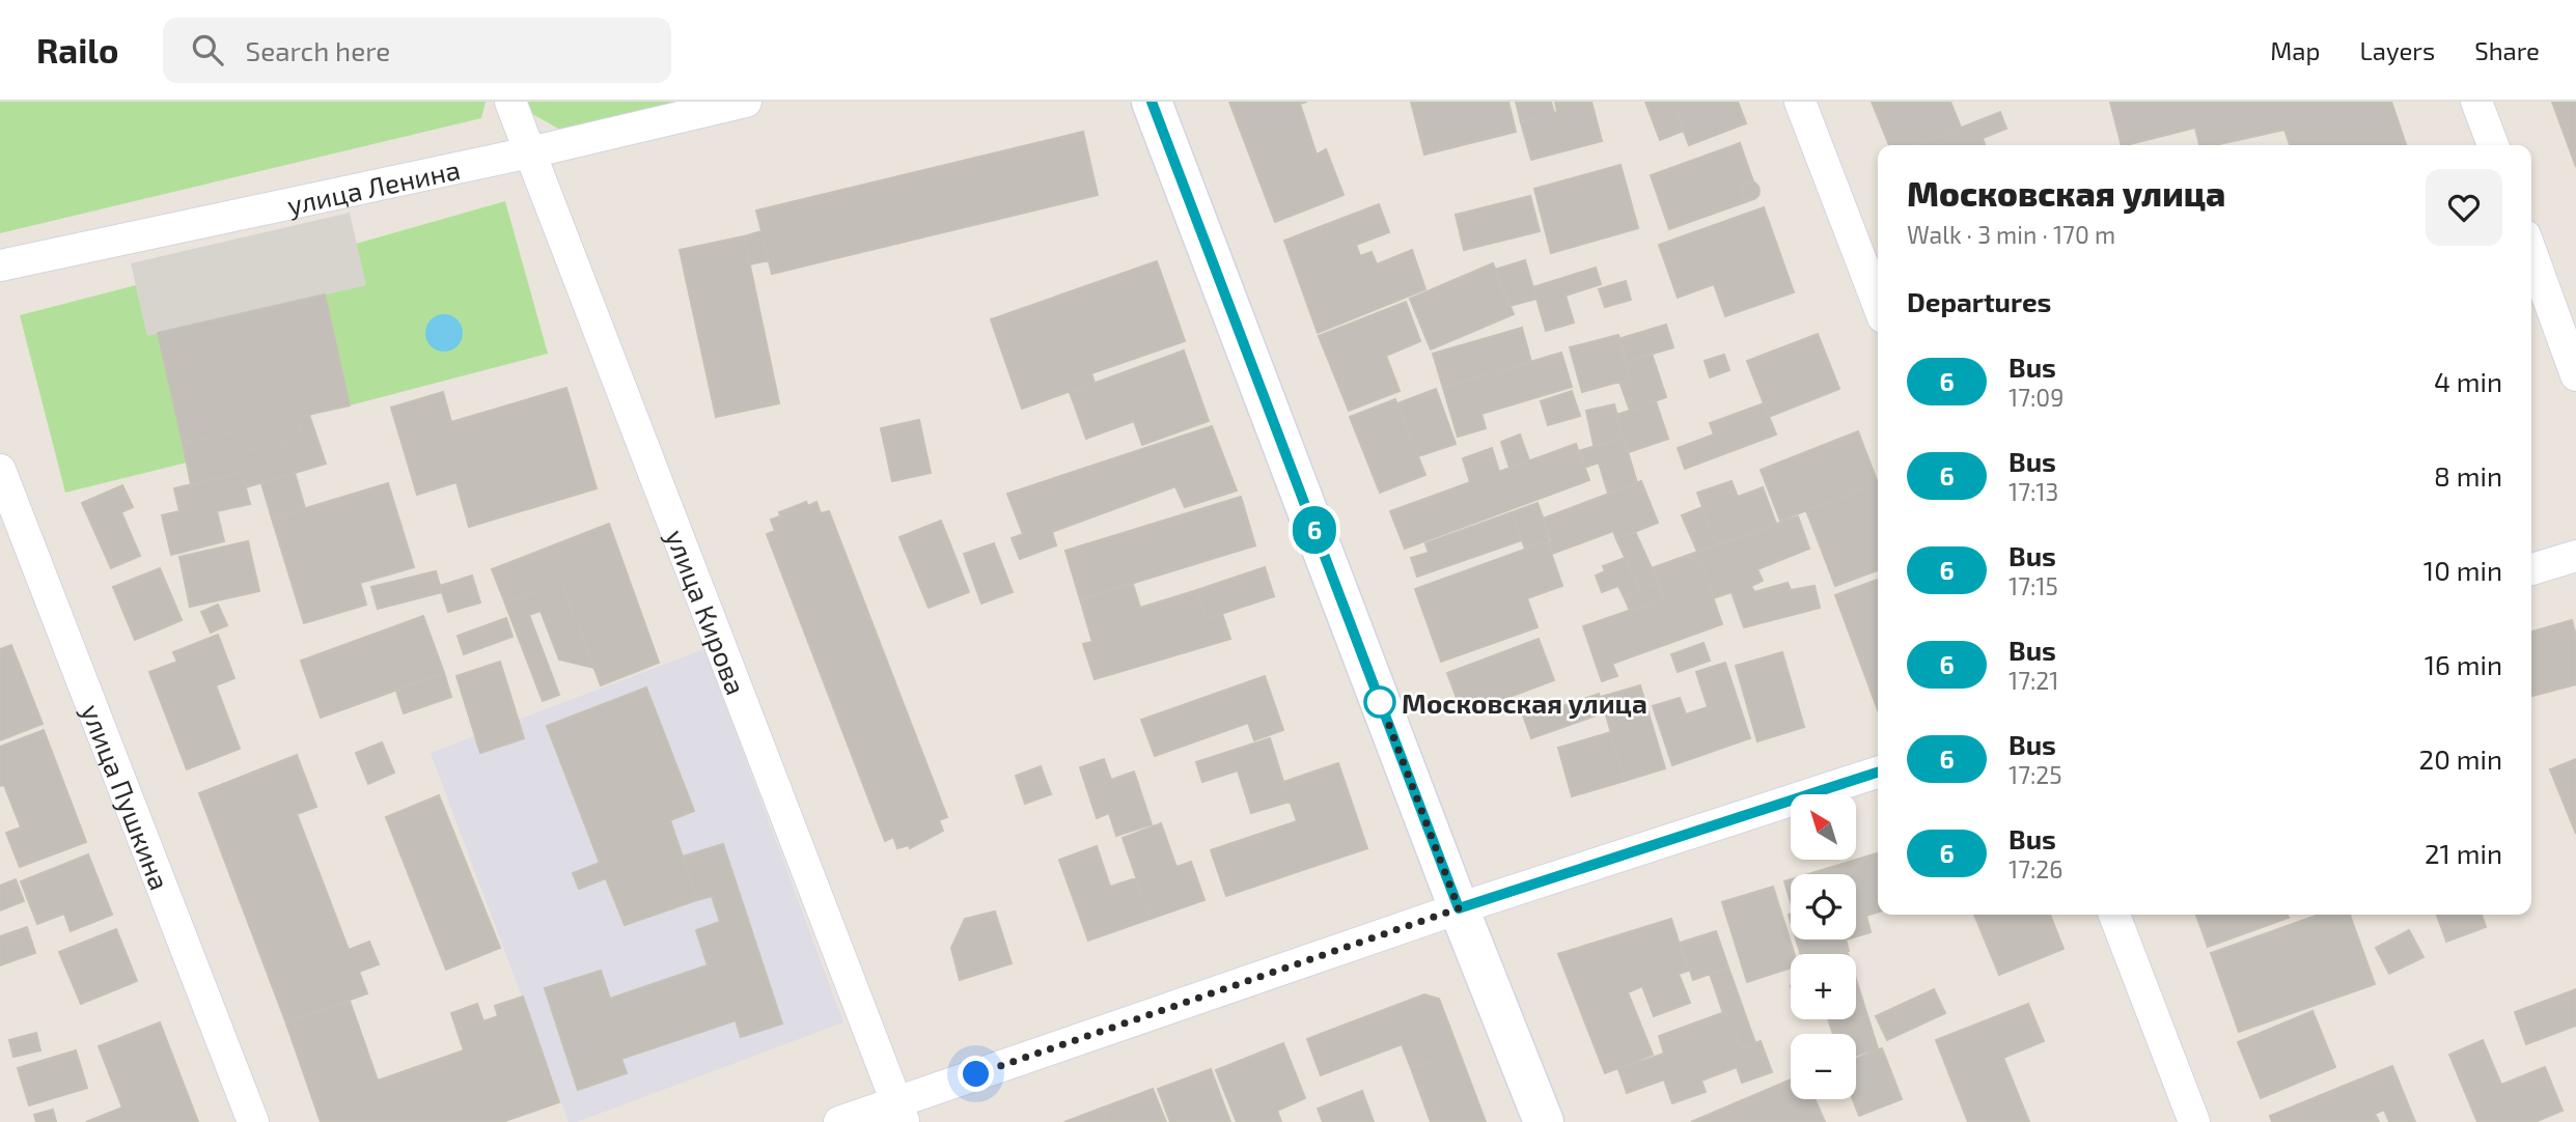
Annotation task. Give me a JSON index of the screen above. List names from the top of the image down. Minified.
{"streets":{"street":["улица Ленина","улица Кирова","улица Пушкина"]},"crossings":[["улица Ленина","улица Кирова"]],"places":["Московская улица"],"lines":["bus line 6"],"north":"top left","page":{"header":"Railo","search":"Search here","nav":["Map","Layers","Share"],"on_map":"6","heading":[["Московская улица","Walk · 3 min · 170 m"],"Departures"],"list":[{"mark":"6","name":"Bus","note":"17:09","value":"4 min"},{"mark":"6","name":"Bus","note":"17:13","value":"8 min"},{"mark":"6","name":"Bus","note":"17:15","value":"10 min"},{"mark":"6","name":"Bus","note":"17:21","value":"16 min"},{"mark":"6","name":"Bus","note":"17:25","value":"20 min"},{"mark":"6","name":"Bus","note":"17:26","value":"21 min"}],"map_buttons":["+","−"]}}
